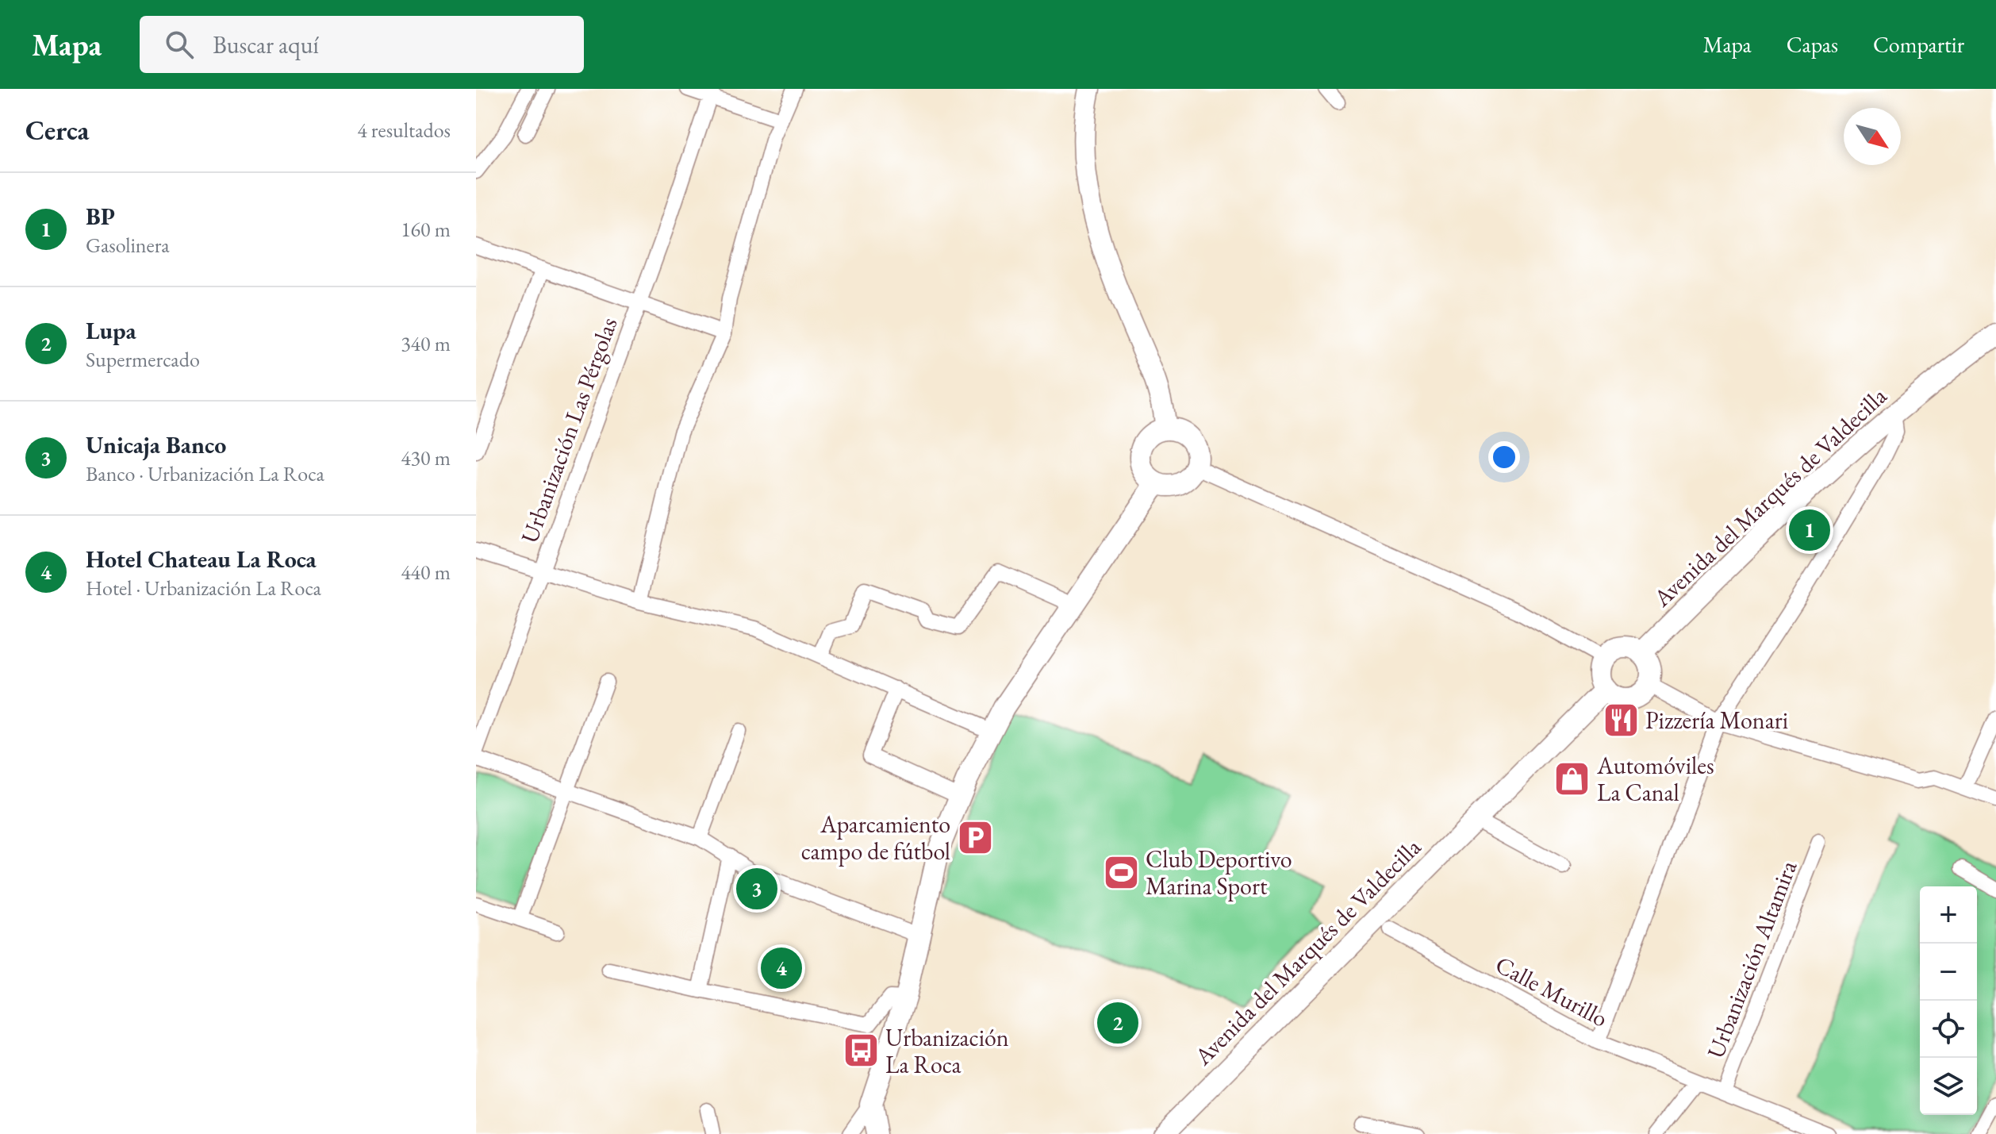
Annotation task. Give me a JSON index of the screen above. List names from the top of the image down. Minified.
{"streets":{"main road":["Avenida del Marqués de Valdecilla"],"street":["Urbanización Las Pérgolas","Urbanización Altamira","Calle Murillo"]},"crossings":[["Urbanización Altamira","Calle Murillo"]],"places":{"restaurant":["Pizzería Monari"],"shop":["Automóviles La Canal"],"parking":["Aparcamiento campo de fútbol"],"sports":["Club Deportivo Marina Sport"],"bus stop":["Urbanización La Roca"]},"north":"bottom right","page":{"header":"Mapa","search":"Buscar aquí","nav":["Mapa","Capas","Compartir"],"heading":["Cerca","4 resultados"],"list":[{"mark":"1","name":"BP","note":"Gasolinera","value":"160 m"},{"mark":"2","name":"Lupa","note":"Supermercado","value":"340 m"},{"mark":"3","name":"Unicaja Banco","note":"Banco · Urbanización La Roca","value":"430 m"},{"mark":"4","name":"Hotel Chateau La Roca","note":"Hotel · Urbanización La Roca","value":"440 m"}],"pins":["1","3","4","2"],"map_buttons":["+","−"]}}
